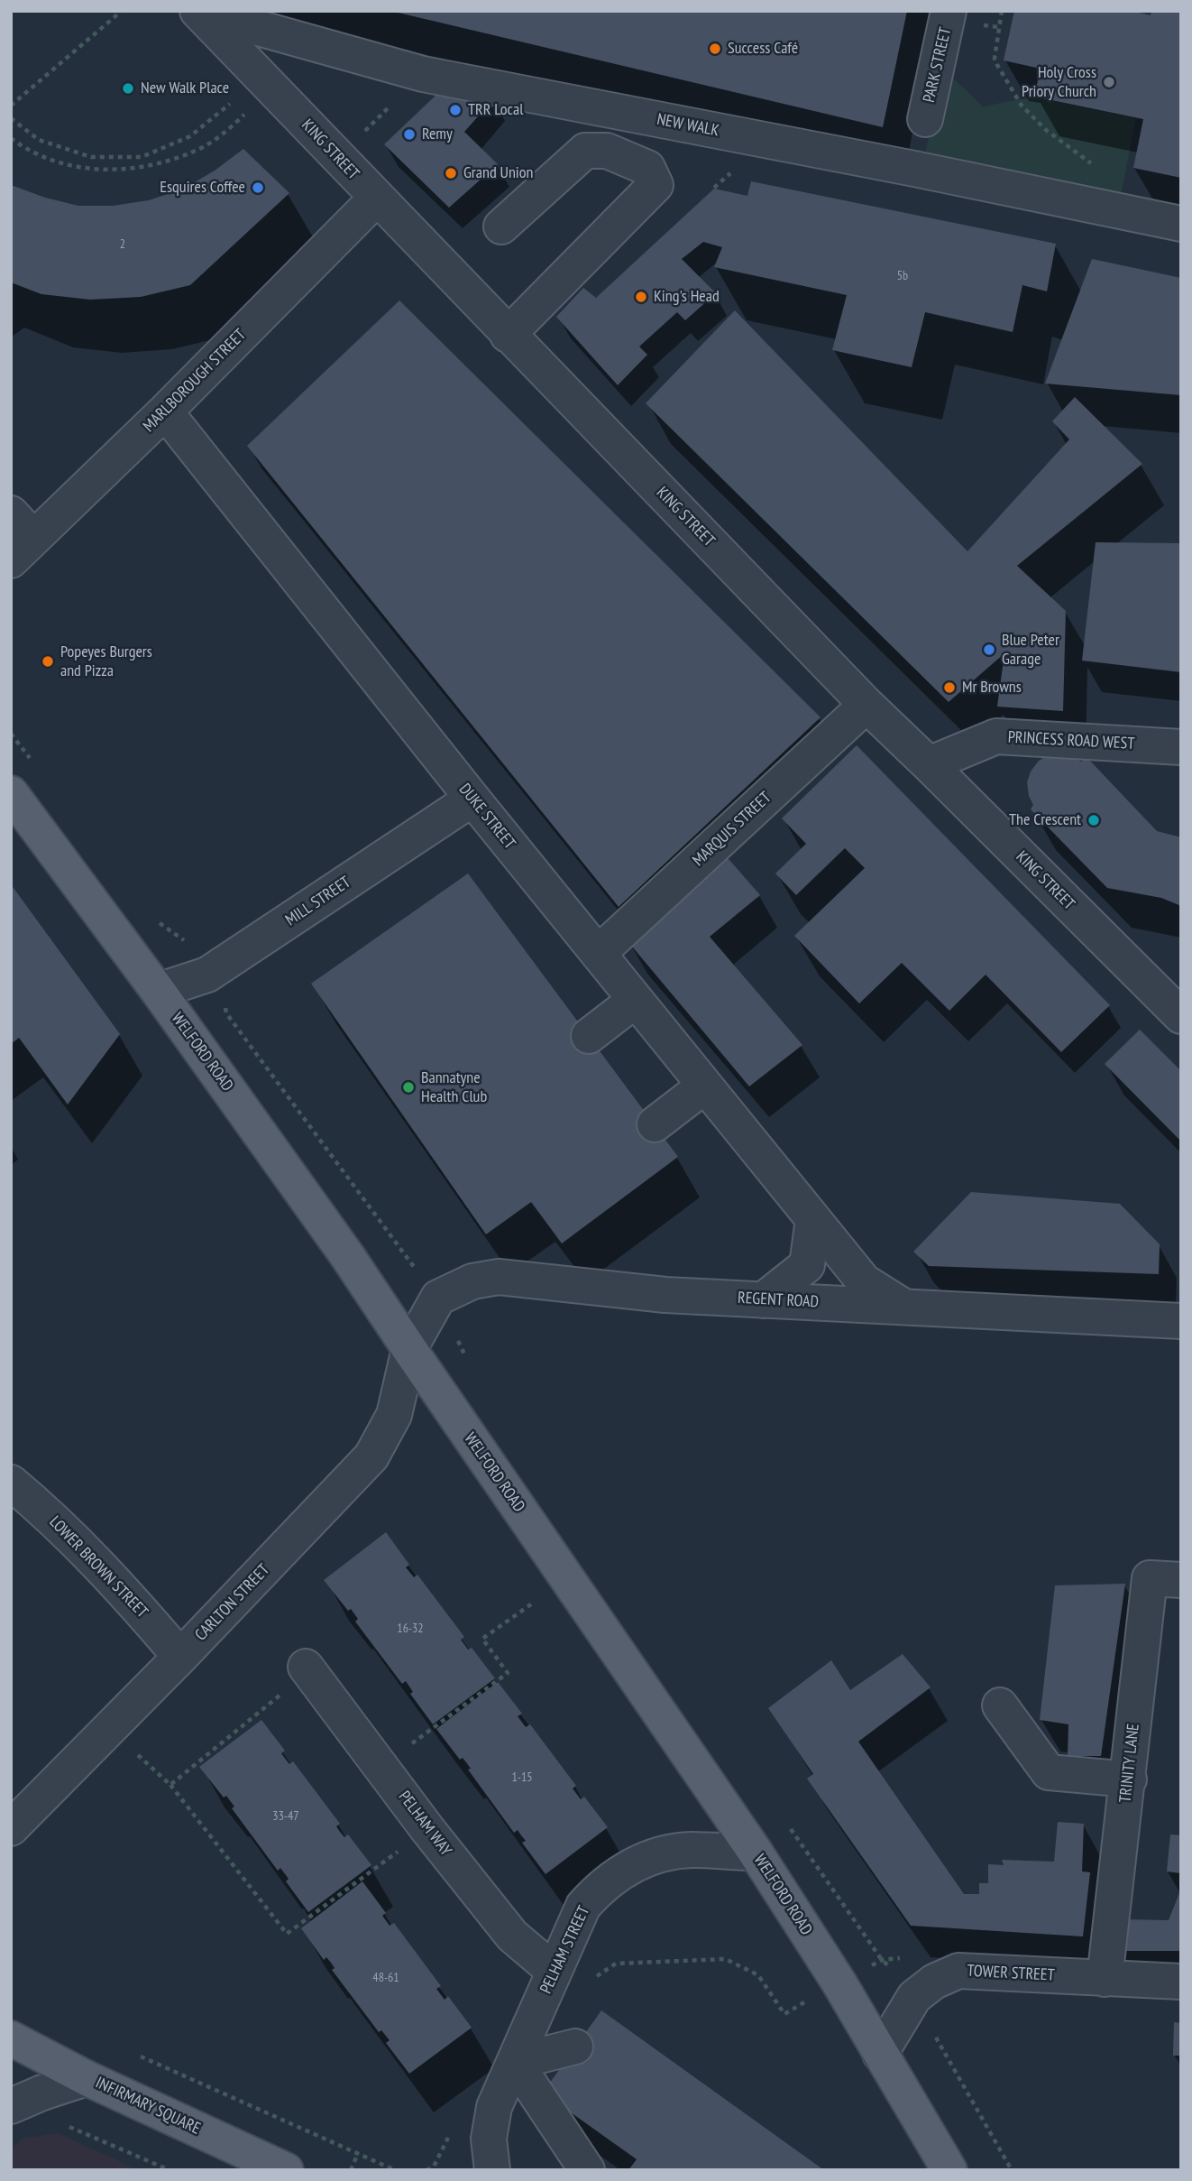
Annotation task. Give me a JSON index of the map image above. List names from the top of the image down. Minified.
{"streets":{"main road":["WELFORD ROAD","INFIRMARY SQUARE"],"street":["PARK STREET","NEW WALK","KING STREET","MARLBOROUGH STREET","PRINCESS ROAD WEST","DUKE STREET","MARQUIS STREET","MILL STREET","REGENT ROAD","LOWER BROWN STREET","CARLTON STREET","TRINITY LANE","PELHAM WAY","PELHAM STREET","TOWER STREET"]},"crossings":[["NEW WALK","KING STREET"],["KING STREET","MARLBOROUGH STREET"],["KING STREET","PRINCESS ROAD WEST"],["KING STREET","MARQUIS STREET"],["MARLBOROUGH STREET","DUKE STREET"],["DUKE STREET","MARQUIS STREET"],["DUKE STREET","MILL STREET"],["DUKE STREET","REGENT ROAD"],["MILL STREET","WELFORD ROAD"],["WELFORD ROAD","REGENT ROAD"],["WELFORD ROAD","CARLTON STREET"],["WELFORD ROAD","PELHAM STREET"],["WELFORD ROAD","TOWER STREET"],["REGENT ROAD","CARLTON STREET"],["LOWER BROWN STREET","CARLTON STREET"],["TRINITY LANE","TOWER STREET"],["PELHAM WAY","PELHAM STREET"]],"places":["Success Café","Holy Cross Priory Church","New Walk Place","TRR Local","Remy","Grand Union","Esquires Coffee","King's Head","Blue Peter Garage","Popeyes Burgers and Pizza","Mr Browns","The Crescent","Bannatyne Health Club"],"house_numbers":["2","5b","16-32","1-15","33-47","48-61"]}
